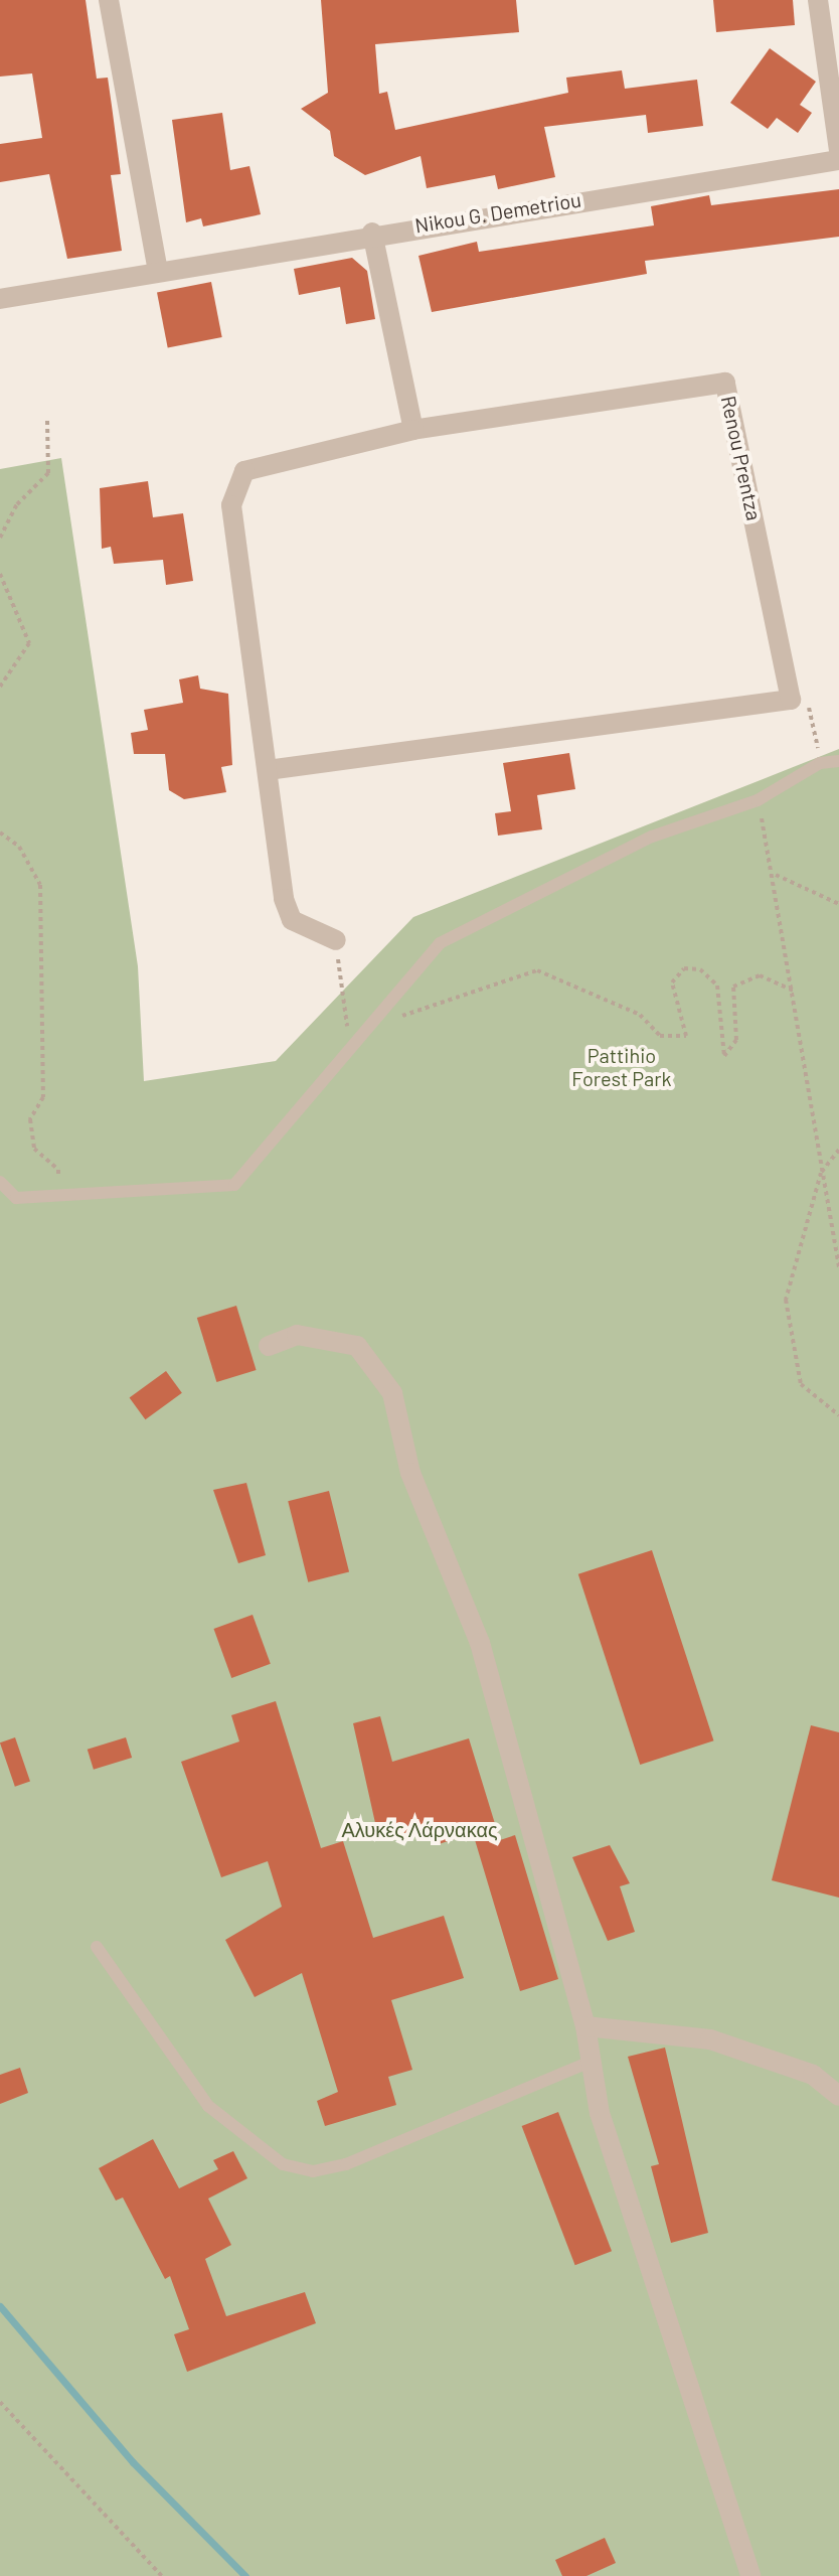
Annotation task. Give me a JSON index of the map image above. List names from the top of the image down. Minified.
{"streets":{"street":["Nikou G. Demetriou","Renou Prentza"]},"parks":["Pattihio Forest Park","Αλυκές Λάρνακας"]}
